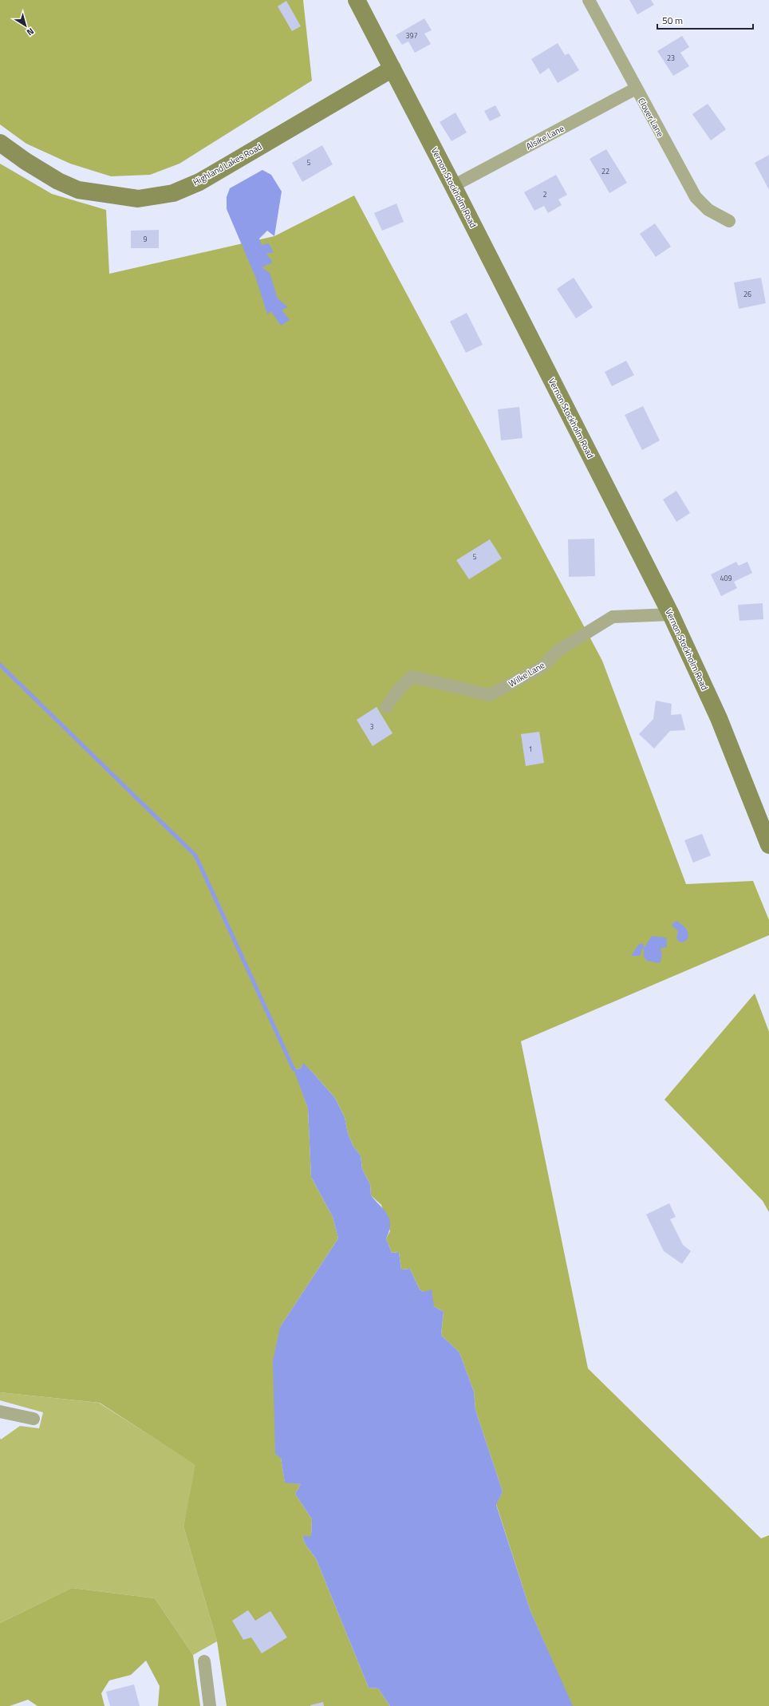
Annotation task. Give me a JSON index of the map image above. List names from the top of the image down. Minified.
{"streets":{"main road":["Highland Lakes Road","Vernon Stockholm Road"],"street":["Clover Lane","Alsike Lane","Wilke Lane"]},"crossings":[["Clover Lane","Alsike Lane"],["Alsike Lane","Vernon Stockholm Road"],["Highland Lakes Road","Vernon Stockholm Road"],["Vernon Stockholm Road","Wilke Lane"]],"house_numbers":["397","23","5","22","2","9","26","5","409","3","1"],"scale_bar":"50 m","north":"bottom right"}
